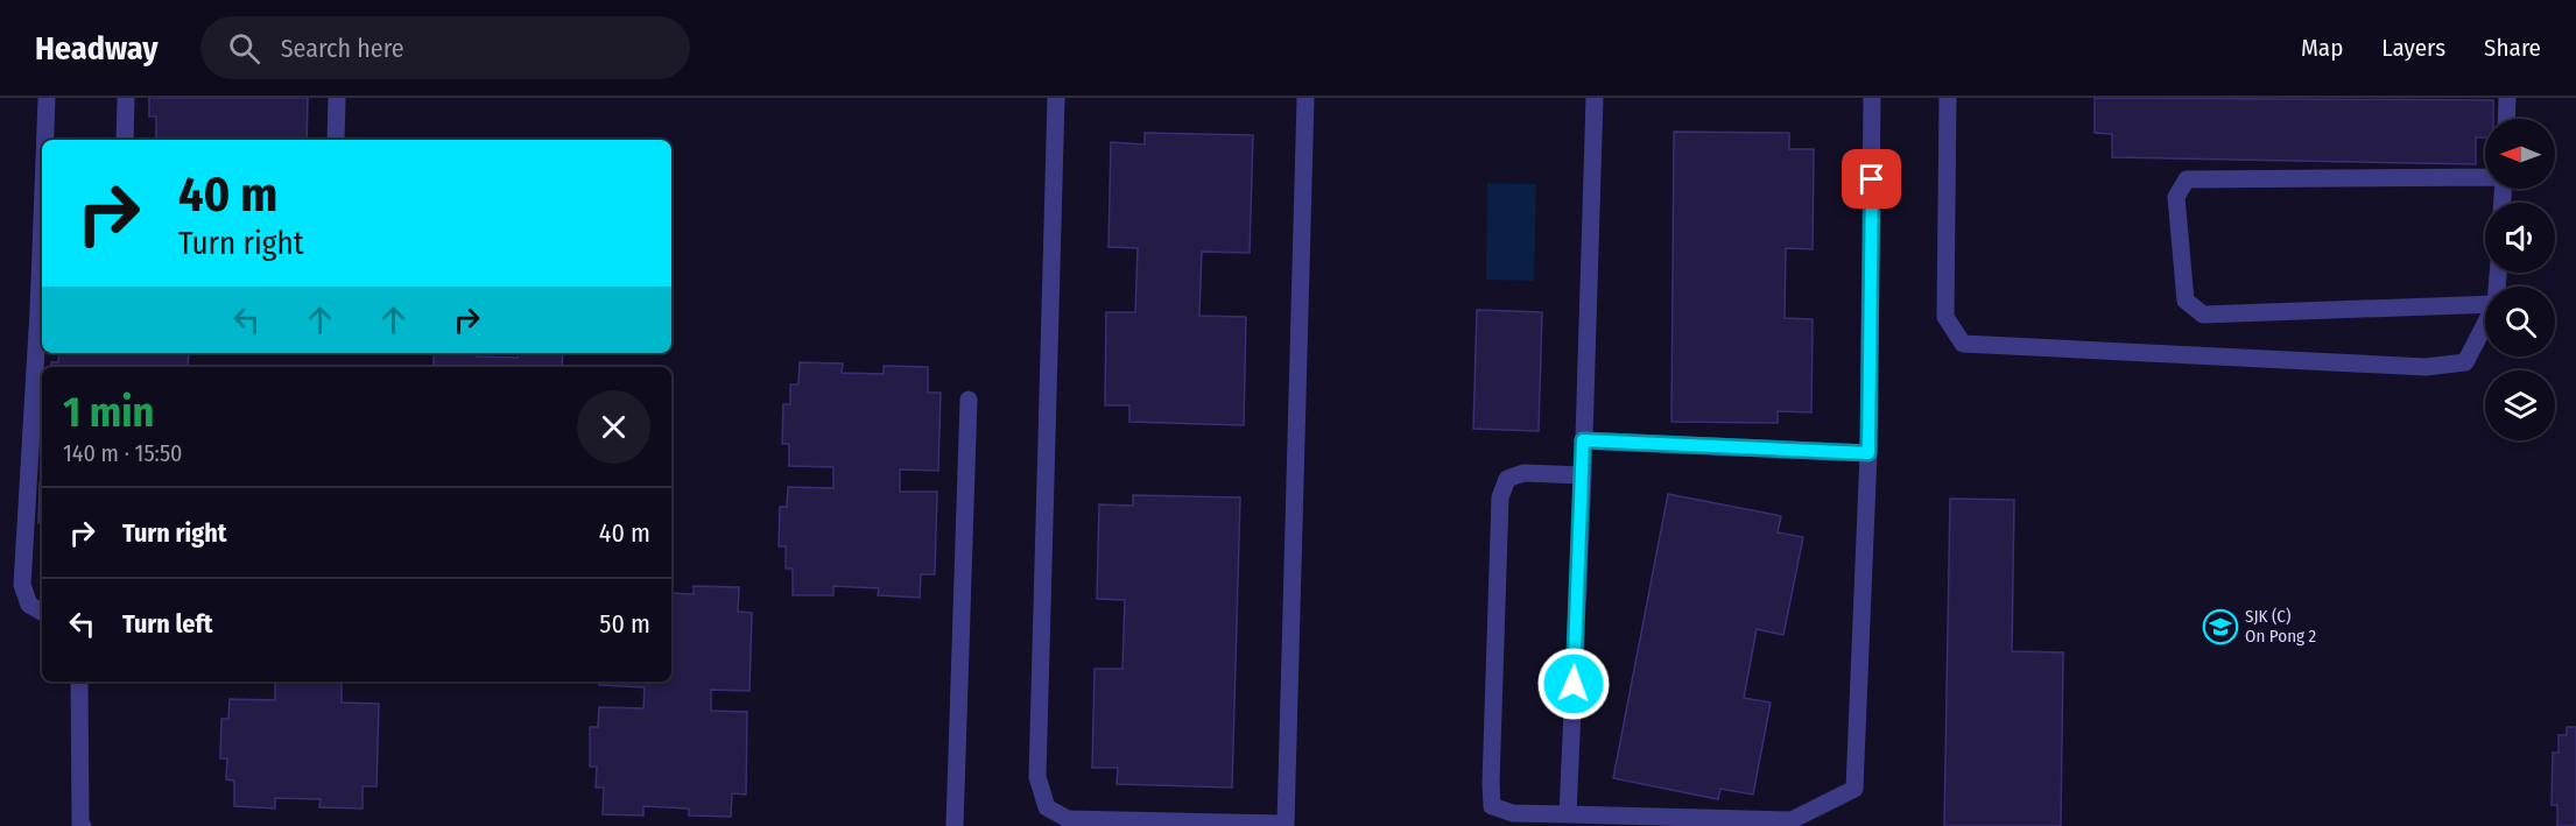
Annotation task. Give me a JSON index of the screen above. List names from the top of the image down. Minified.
{"places":{"school or university":["SJK (C) On Pong 2"]},"north":"left","page":{"header":"Headway","search":"Search here","nav":["Map","Layers","Share"],"turn":["40 m","Turn right"],"heading":["1 min","140 m · 15:50"],"list":[{"name":"Turn right","value":"40 m"},{"name":"Turn left","value":"50 m"}]}}
